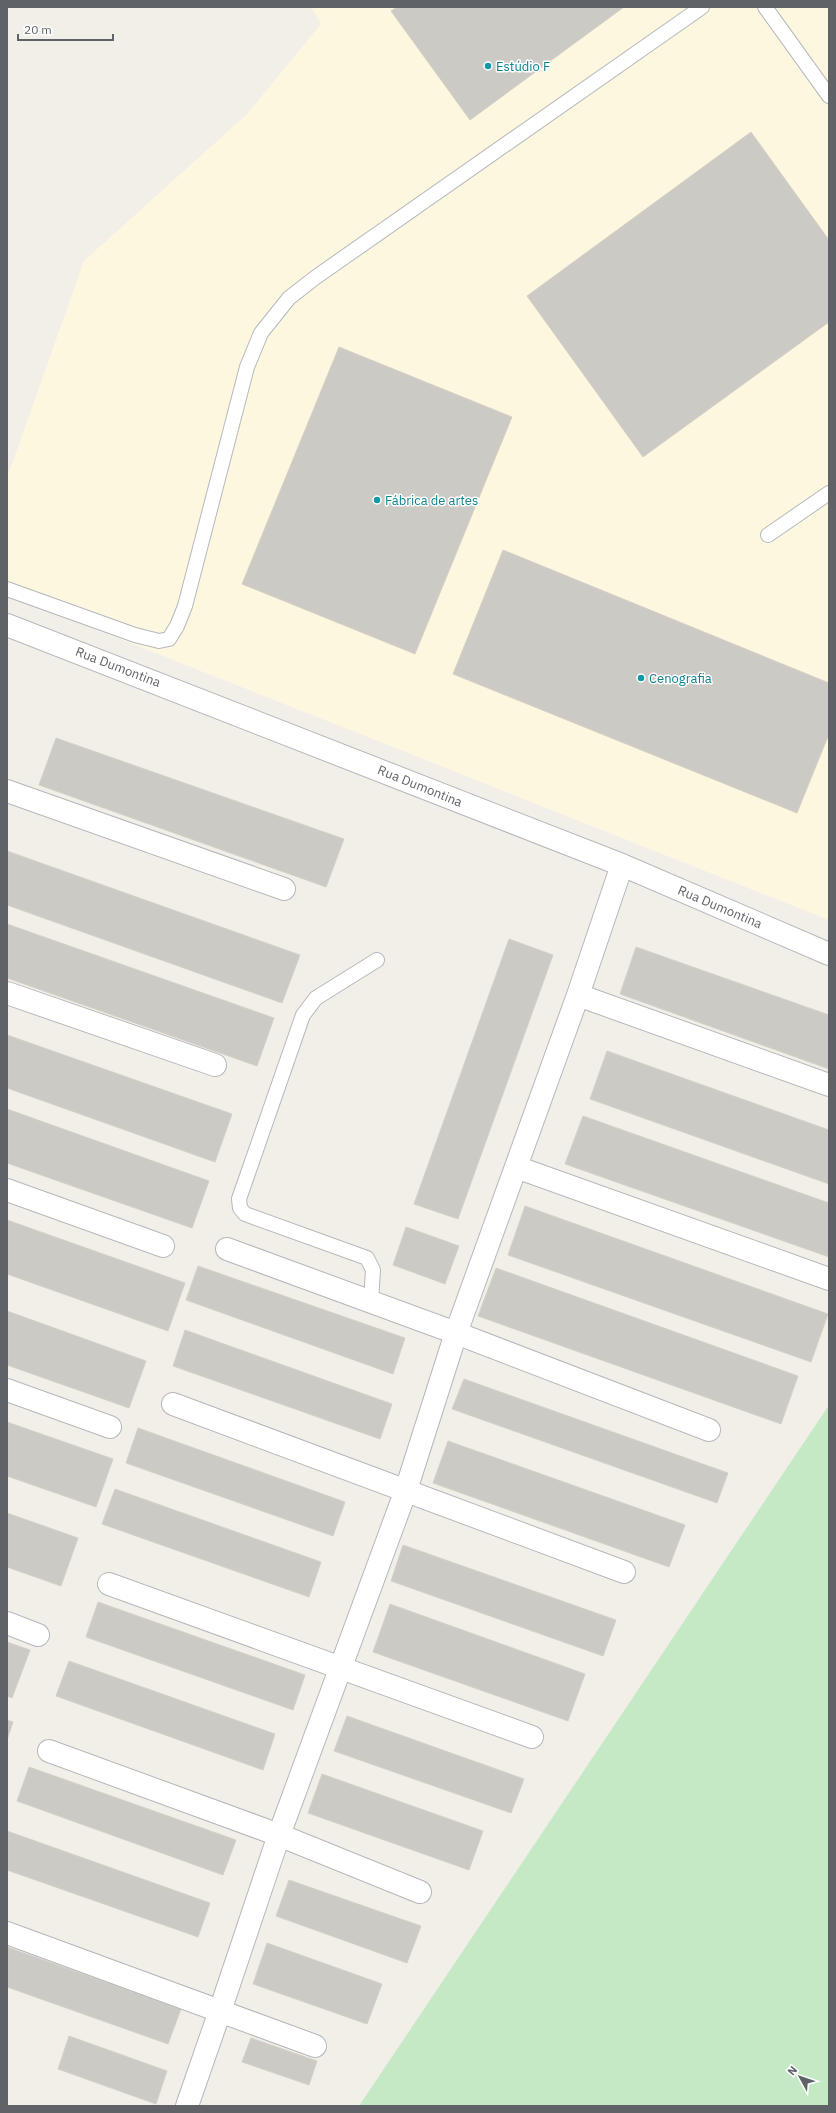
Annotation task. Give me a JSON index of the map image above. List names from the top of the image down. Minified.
{"streets":{"street":["Rua Dumontina"]},"places":["Estúdio F","Fábrica de artes","Cenografia"],"scale_bar":"20 m","north":"top left"}
